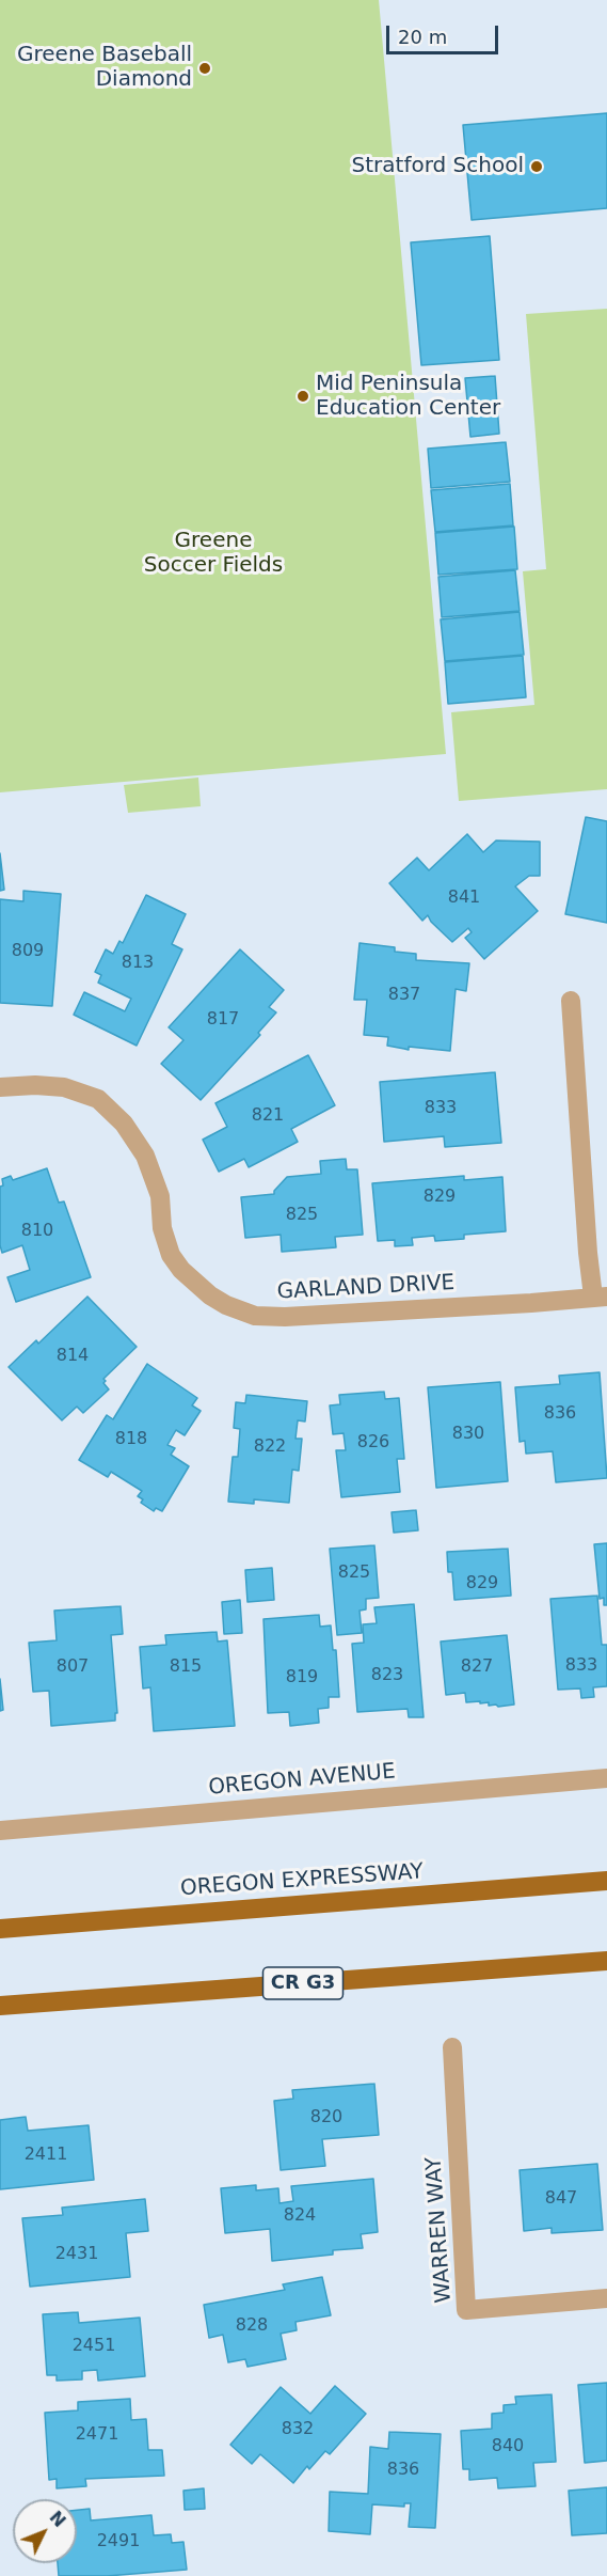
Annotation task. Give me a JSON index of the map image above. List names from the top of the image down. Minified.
{"streets":{"main road":["OREGON EXPRESSWAY","CR G3"],"street":["GARLAND DRIVE","OREGON AVENUE","WARREN WAY"]},"parks":["Greene Soccer Fields"],"places":["Greene Baseball Diamond","Stratford School","Mid Peninsula Education Center"],"house_numbers":["841","809","813","837","817","833","821","829","825","810","814","836","830","818","826","822","825","829","833","807","815","827","823","819","820","2411","847","824","2431","828","2451","832","2471","840","836","2491"],"scale_bar":"20 m","north":"top right"}
